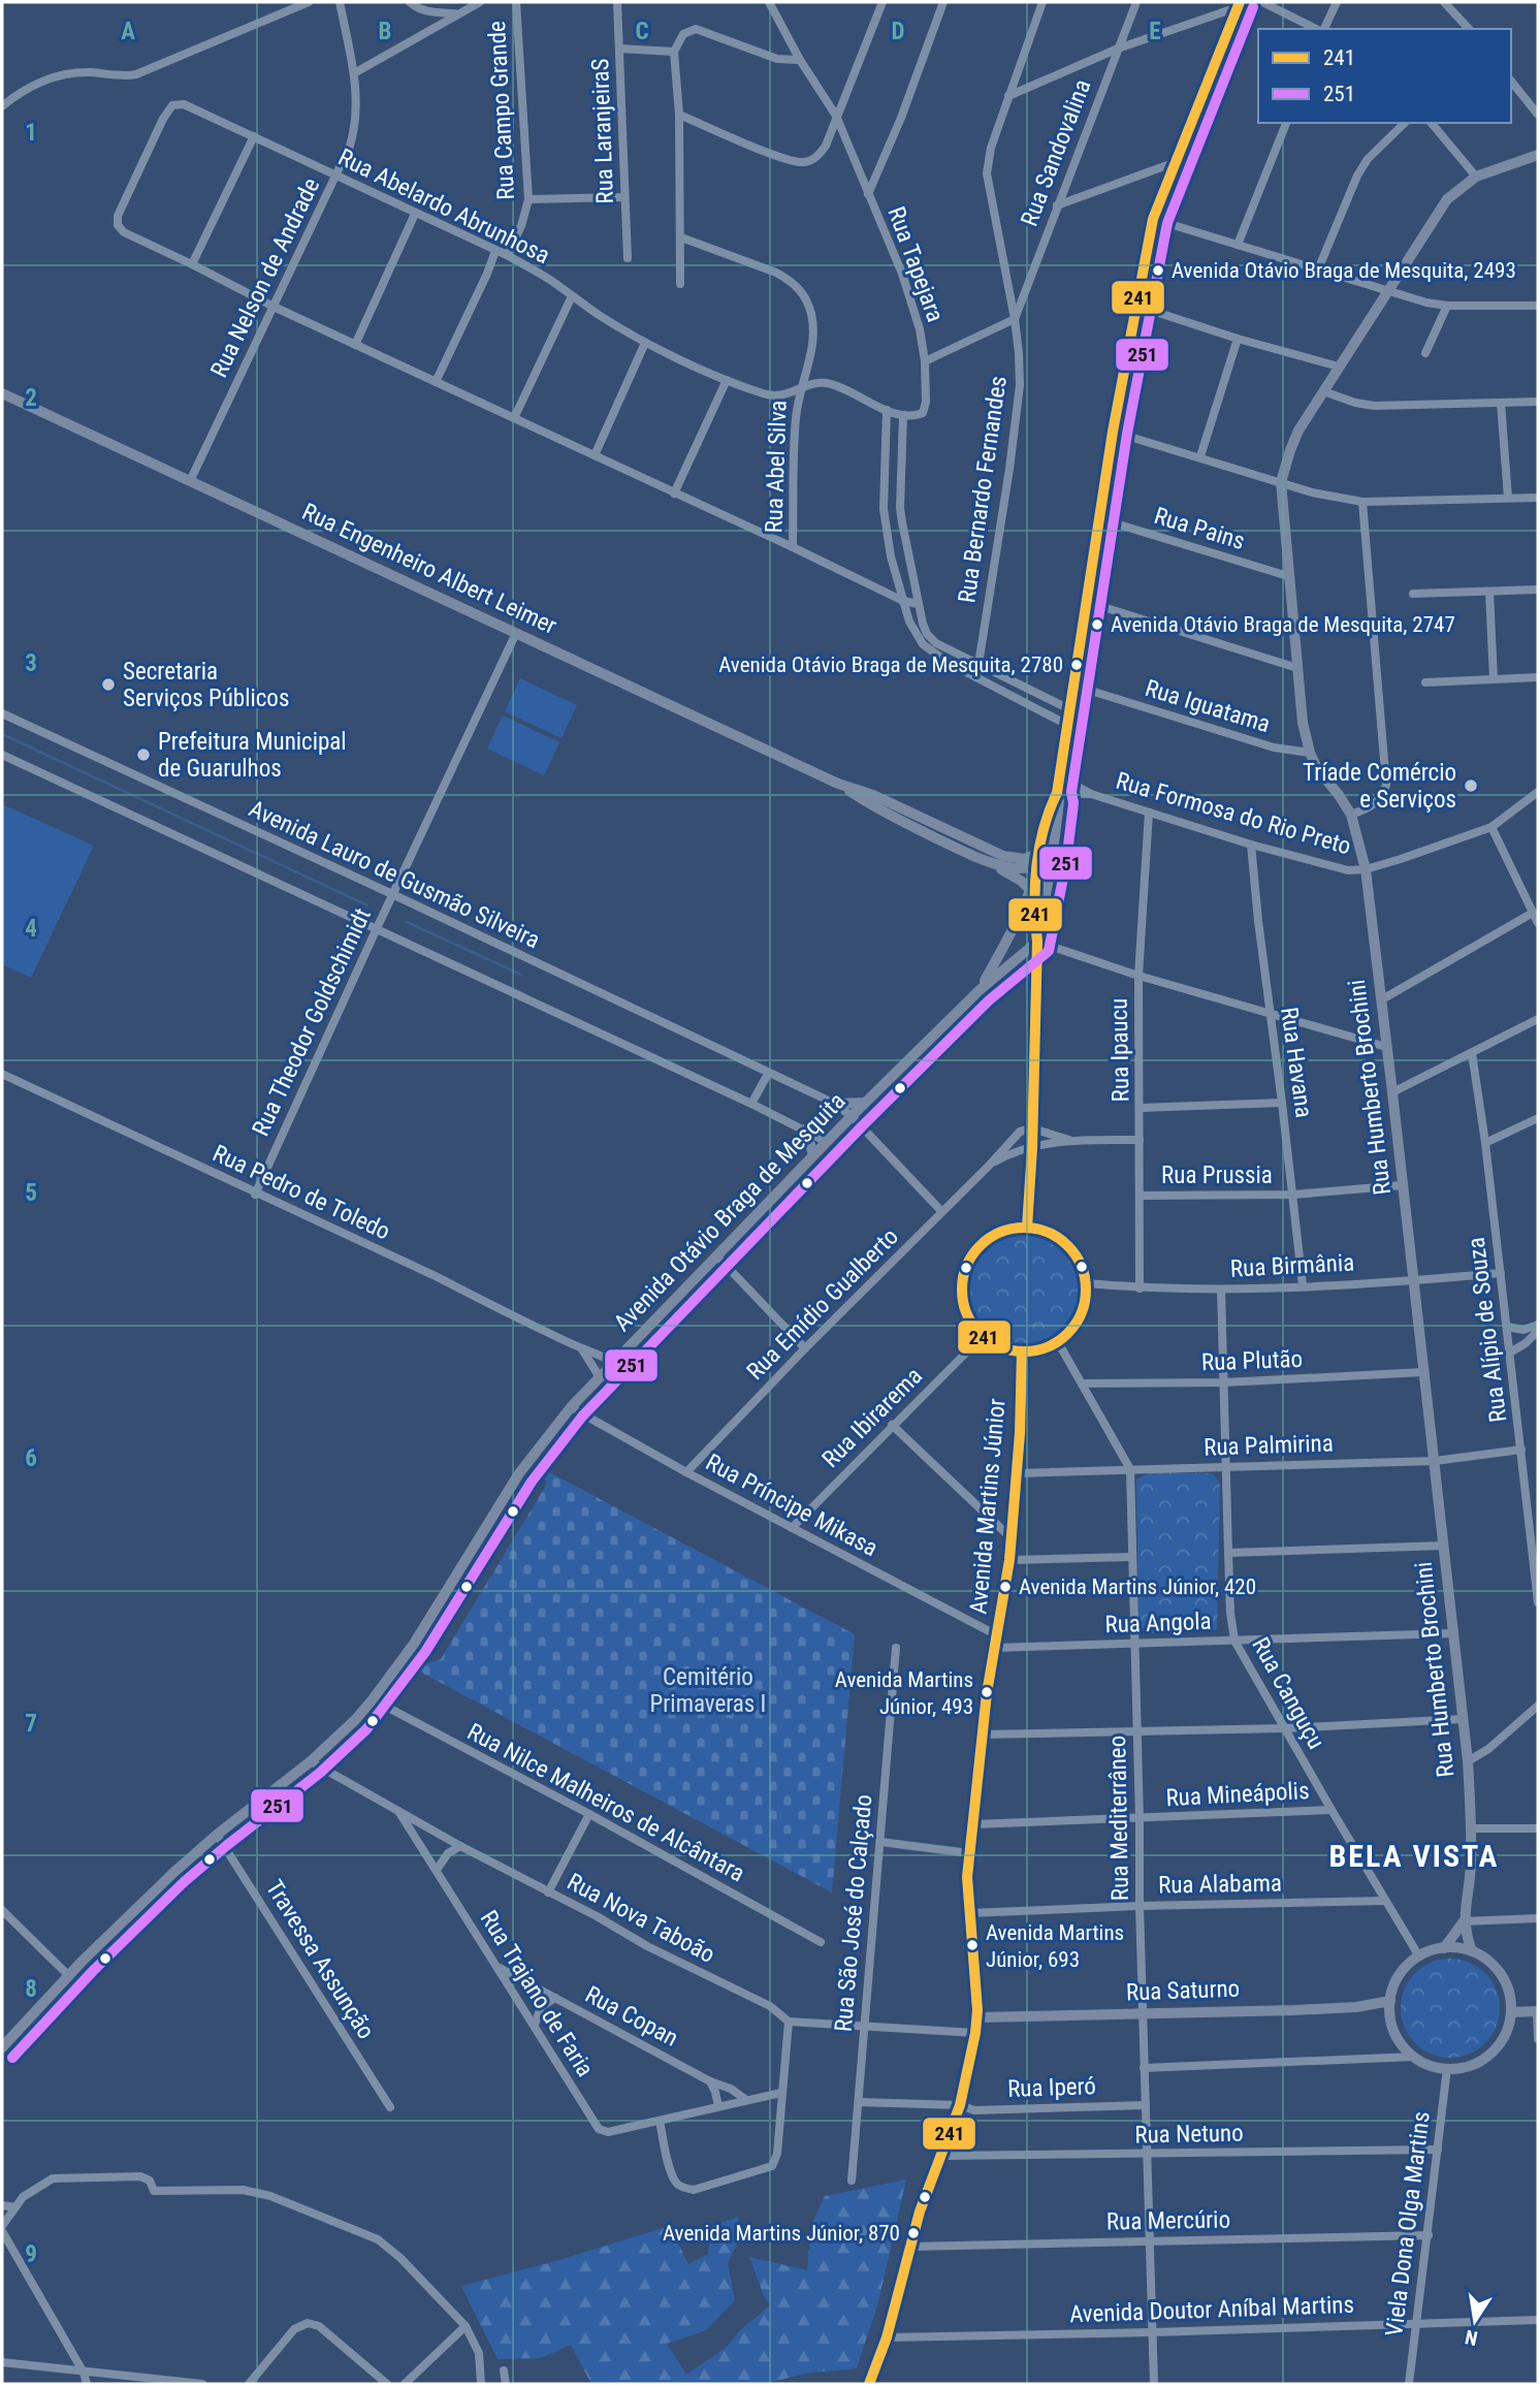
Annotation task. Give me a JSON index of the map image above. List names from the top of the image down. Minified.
{"streets":{"street":["Rua Campo Grande","Rua LaranjeiraS","Rua Sandovalina","Rua Abelardo Abrunhosa","Rua Tapejara","Rua Nelson de Andrade","Rua Abel Silva","Rua Bernardo Fernandes","Rua Pains","Rua Engenheiro Albert Leimer","Rua Iguatama","Rua Formosa do Rio Preto","Avenida Lauro de Gusmão Silveira","Rua Theodor Goldschimidt","Rua Ipaucu","Rua Havana","Rua Humberto Brochini","Rua Prussia","Rua Pedro de Toledo","Avenida Otávio Braga de Mesquita","Rua Birmânia","Rua Emídio Gualberto","Rua Alípio de Souza","Rua Plutão","Rua Ibirarema","Rua Palmirina","Rua Príncipe Mikasa","Avenida Martins Júnior","Rua Angola","Rua Canguçu","Rua Mineápolis","Rua Nilce Malheiros de Alcântara","Rua Mediterrâneo","Rua Alabama","Rua São José do Calçado","Rua Nova Taboão","Travessa Assunção","Rua Saturno","Rua Trajano de Faria","Rua Copan","Rua Iperó","Rua Netuno","Rua Mercúrio","Viela Dona Olga Martins","Avenida Doutor Aníbal Martins"]},"crossings":[["Rua Campo Grande","Rua Abelardo Abrunhosa"],["Rua Sandovalina","Rua Bernardo Fernandes"],["Rua Abelardo Abrunhosa","Rua Tapejara"],["Rua Abelardo Abrunhosa","Rua Nelson de Andrade"],["Rua Abelardo Abrunhosa","Rua Abel Silva"],["Rua Nelson de Andrade","Rua Engenheiro Albert Leimer"],["Rua Pains","Rua Humberto Brochini"],["Rua Engenheiro Albert Leimer","Rua Theodor Goldschimidt"],["Rua Iguatama","Rua Humberto Brochini"],["Rua Formosa do Rio Preto","Rua Ipaucu"],["Rua Formosa do Rio Preto","Rua Havana"],["Rua Formosa do Rio Preto","Rua Humberto Brochini"],["Avenida Lauro de Gusmão Silveira","Rua Theodor Goldschimidt"],["Avenida Lauro de Gusmão Silveira","Avenida Otávio Braga de Mesquita"],["Avenida Lauro de Gusmão Silveira","Rua Emídio Gualberto"],["Rua Theodor Goldschimidt","Rua Pedro de Toledo"],["Rua Ipaucu","Rua Prussia"],["Rua Ipaucu","Rua Birmânia"],["Rua Ipaucu","Rua Emídio Gualberto"],["Rua Havana","Rua Prussia"],["Rua Havana","Rua Birmânia"],["Rua Humberto Brochini","Rua Prussia"],["Rua Humberto Brochini","Rua Birmânia"],["Rua Humberto Brochini","Rua Plutão"],["Rua Humberto Brochini","Rua Palmirina"],["Rua Humberto Brochini","Rua Angola"],["Rua Humberto Brochini","Rua Canguçu"],["Rua Humberto Brochini","Rua Saturno"],["Rua Humberto Brochini","Viela Dona Olga Martins"],["Rua Pedro de Toledo","Avenida Otávio Braga de Mesquita"],["Avenida Otávio Braga de Mesquita","Rua Príncipe Mikasa"],["Avenida Otávio Braga de Mesquita","Rua Nilce Malheiros de Alcântara"],["Avenida Otávio Braga de Mesquita","Rua Nova Taboão"],["Avenida Otávio Braga de Mesquita","Travessa Assunção"],["Rua Birmânia","Rua Alípio de Souza"],["Rua Birmânia","Rua Ibirarema"],["Rua Birmânia","Avenida Martins Júnior"],["Rua Birmânia","Rua Canguçu"],["Rua Emídio Gualberto","Rua Príncipe Mikasa"],["Rua Alípio de Souza","Rua Palmirina"],["Rua Plutão","Rua Canguçu"],["Rua Ibirarema","Rua Príncipe Mikasa"],["Rua Ibirarema","Avenida Martins Júnior"],["Rua Palmirina","Avenida Martins Júnior"],["Rua Palmirina","Rua Canguçu"],["Rua Palmirina","Rua Mediterrâneo"],["Rua Príncipe Mikasa","Avenida Martins Júnior"],["Avenida Martins Júnior","Rua Angola"],["Avenida Martins Júnior","Rua Mineápolis"],["Avenida Martins Júnior","Rua Alabama"],["Avenida Martins Júnior","Rua Saturno"],["Avenida Martins Júnior","Rua Iperó"],["Avenida Martins Júnior","Rua Netuno"],["Avenida Martins Júnior","Rua Mercúrio"],["Avenida Martins Júnior","Avenida Doutor Aníbal Martins"],["Rua Angola","Rua Canguçu"],["Rua Angola","Rua Mediterrâneo"],["Rua Canguçu","Rua Mineápolis"],["Rua Canguçu","Rua Alabama"],["Rua Canguçu","Rua Saturno"],["Rua Canguçu","Viela Dona Olga Martins"],["Rua Mineápolis","Rua Mediterrâneo"],["Rua Mediterrâneo","Rua Alabama"],["Rua Mediterrâneo","Rua Saturno"],["Rua Mediterrâneo","Rua Iperó"],["Rua Mediterrâneo","Rua Netuno"],["Rua Mediterrâneo","Rua Mercúrio"],["Rua Mediterrâneo","Avenida Doutor Aníbal Martins"],["Rua São José do Calçado","Rua Iperó"],["Rua Nova Taboão","Rua Trajano de Faria"],["Rua Saturno","Viela Dona Olga Martins"],["Rua Trajano de Faria","Rua Copan"],["Rua Netuno","Viela Dona Olga Martins"],["Rua Mercúrio","Viela Dona Olga Martins"],["Viela Dona Olga Martins","Avenida Doutor Aníbal Martins"]],"districts":["BELA VISTA"],"parks":["Cemitério Primaveras I"],"places":["Avenida Otávio Braga de Mesquita, 2493","Avenida Otávio Braga de Mesquita, 2747","Avenida Otávio Braga de Mesquita, 2780","Secretaria Serviços Públicos","Prefeitura Municipal de Guarulhos","Tríade Comércio e Serviços","Avenida Martins Júnior, 420","Avenida Martins Júnior, 493","Avenida Martins Júnior, 693","Avenida Martins Júnior, 870"],"lines":["transit line 241","transit line 251"],"legend":["241","251"],"north":"bottom","grid":{"columns":["A","B","C","D","E"],"rows":["1","2","3","4","5","6","7","8","9"]}}
